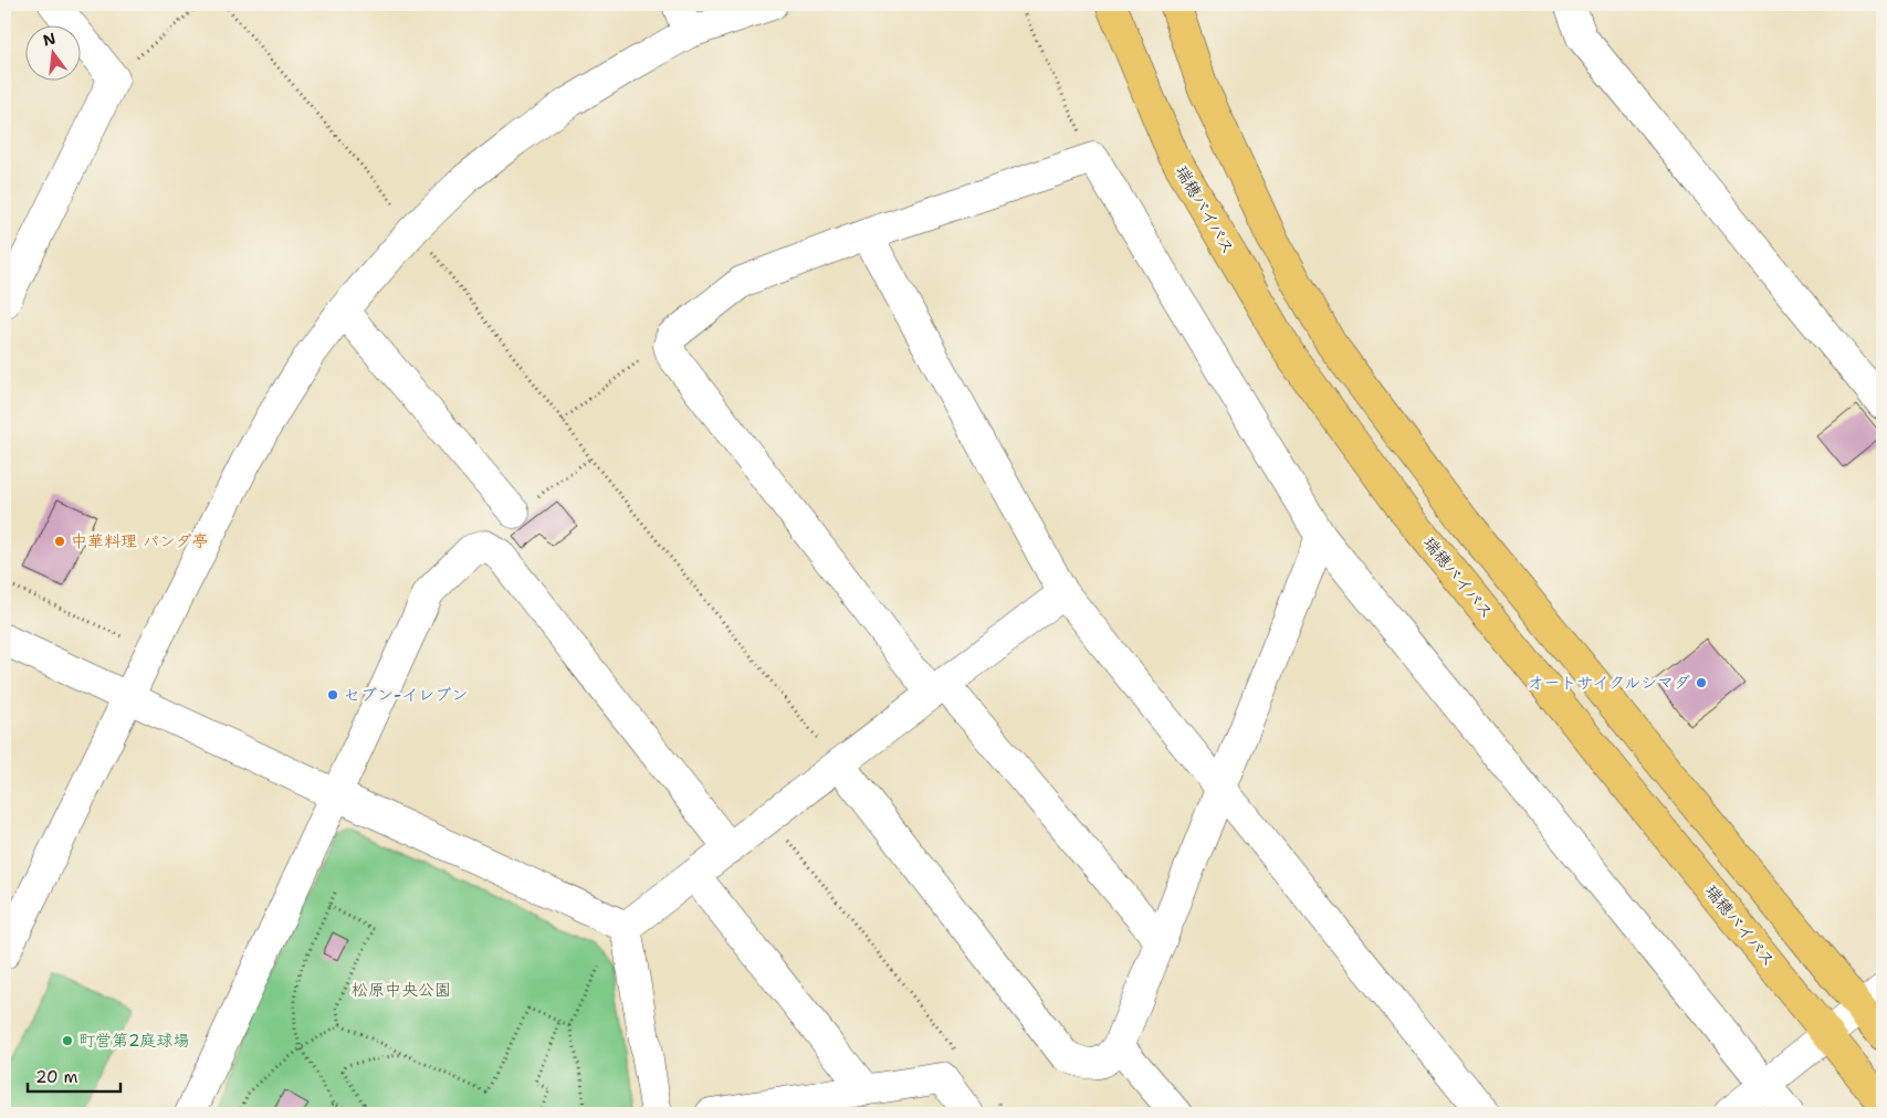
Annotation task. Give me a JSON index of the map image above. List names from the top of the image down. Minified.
{"streets":{"highway":["瑞穂バイパス"]},"parks":["松原中央公園"],"places":["中華料理 パンダ亭","オートサイクルシマダ","セブン-イレブン","町営第2庭球場"],"scale_bar":"20 m","north":"top"}
